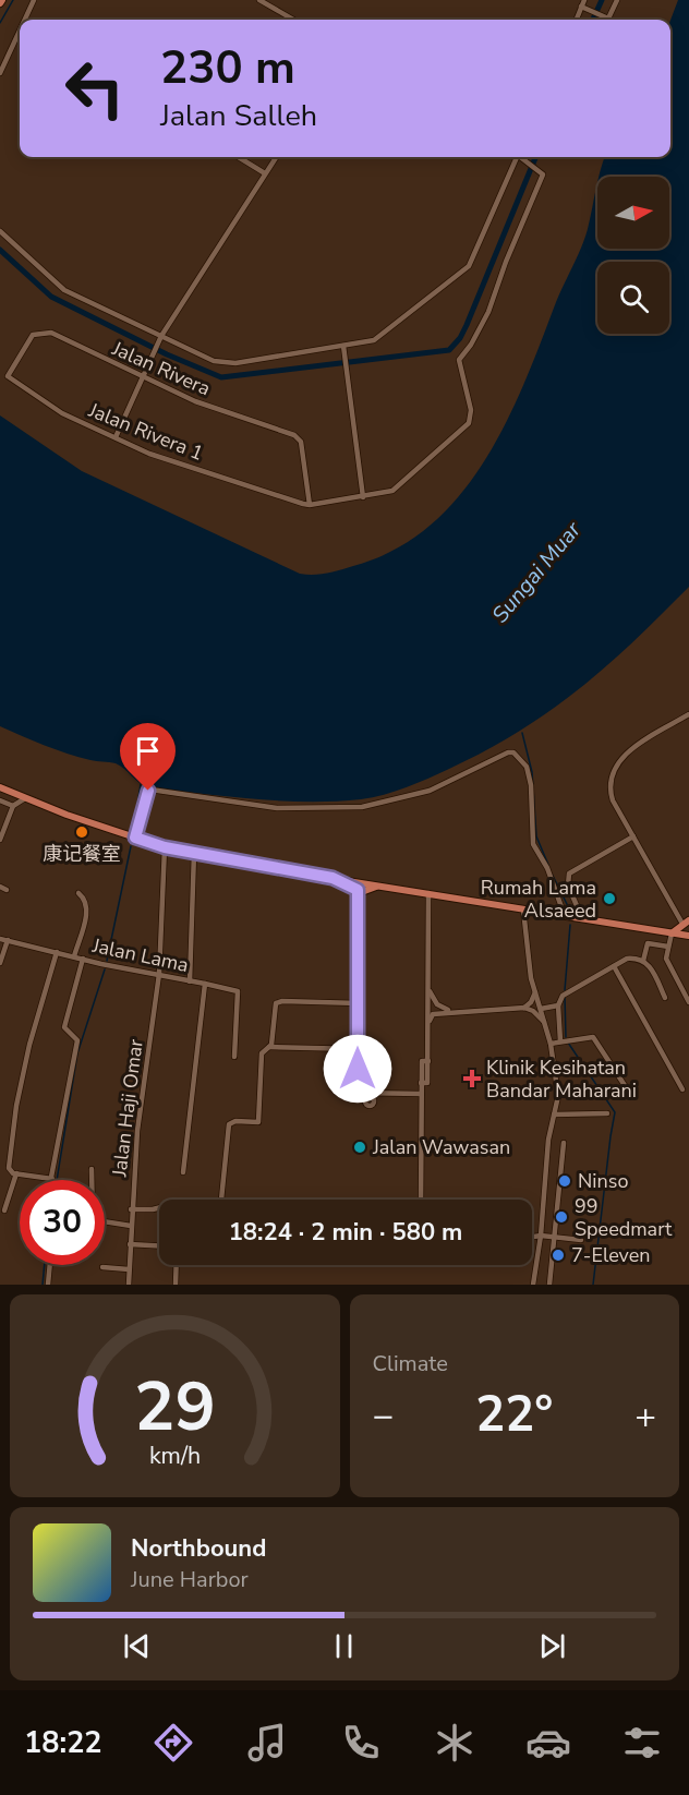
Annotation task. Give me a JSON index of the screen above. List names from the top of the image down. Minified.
{"streets":{"street":["Jalan Rivera","Jalan Rivera 1","Jalan Lama","Jalan Haji Omar"]},"crossings":[["Jalan Rivera","Jalan Rivera 1"],["Jalan Lama","Jalan Haji Omar"]],"water":["Sungai Muar"],"places":{"other":["康记餐室","Rumah Lama Alsaeed","Jalan Wawasan","Ninso","99 Speedmart","7-Eleven"],"health":["Klinik Kesihatan Bandar Maharani"]},"north":"right","page":{"turn":["230 m","Jalan Salleh"],"limit":"30","trip":"18:24 · 2 min · 580 m","tile":"Climate","heat":["−","22°","+"],"song":["Northbound","June Harbor"],"tabs":"18:22","gauge":["29","km/h"]}}
